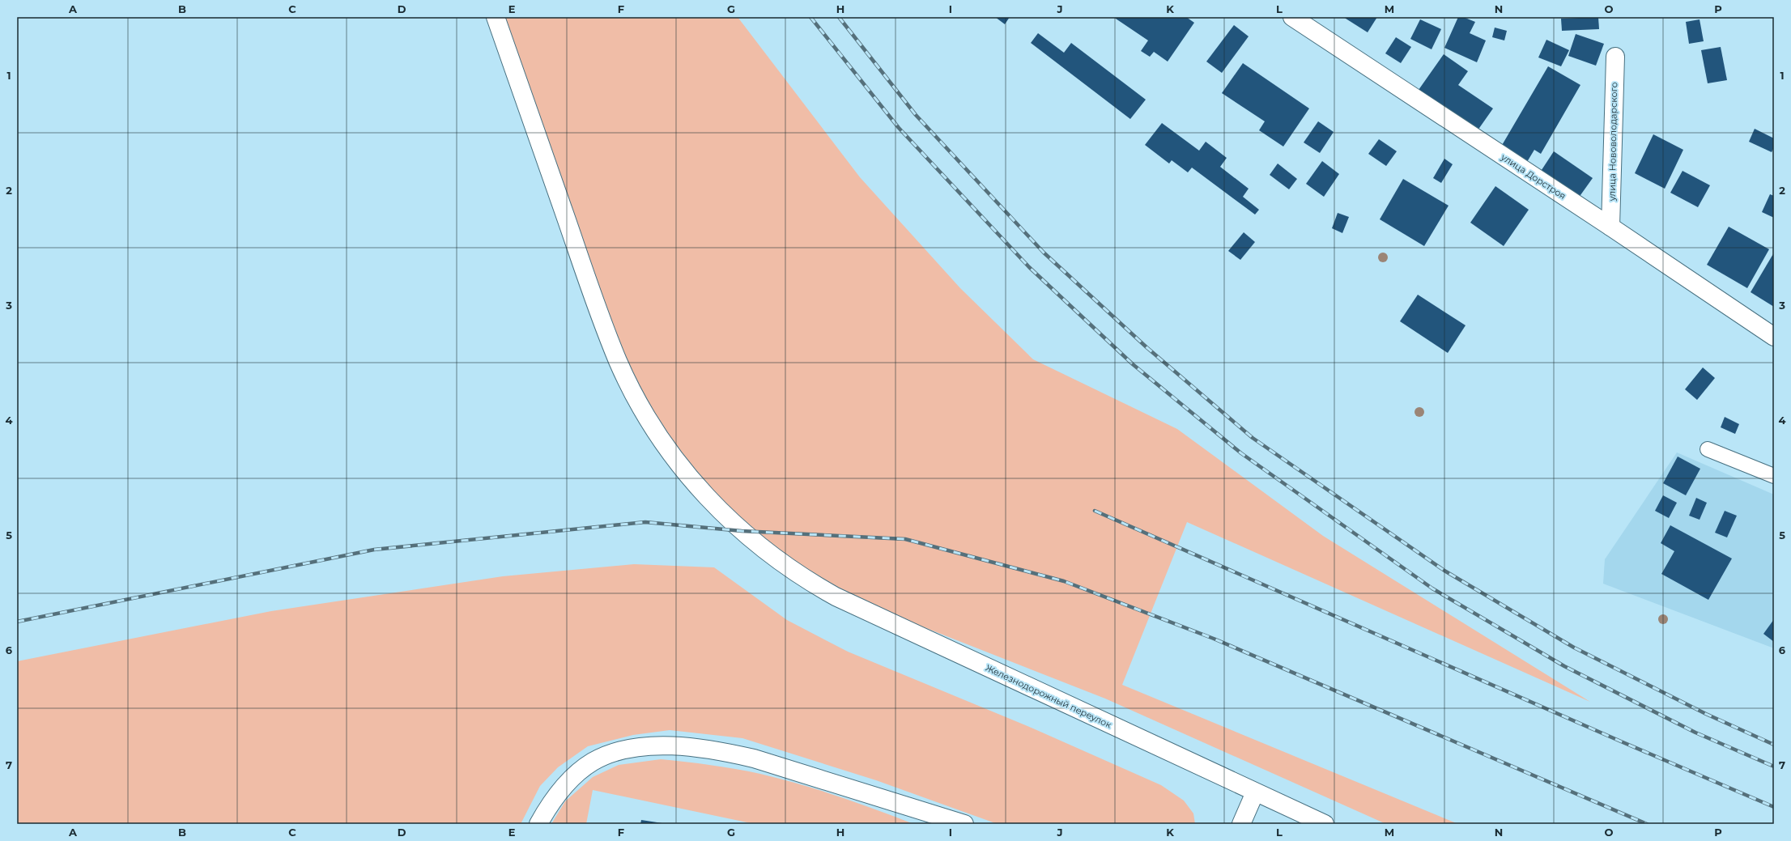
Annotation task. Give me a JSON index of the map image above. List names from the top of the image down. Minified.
{"streets":{"street":["улица Нововолодарского","улица Дорстроя","Железнодорожный переулок"]},"crossings":[["улица Нововолодарского","улица Дорстроя"]],"grid":{"columns":["A","B","C","D","E","F","G","H","I","J","K","L","M","N","O","P"],"rows":["1","2","3","4","5","6","7"]}}
